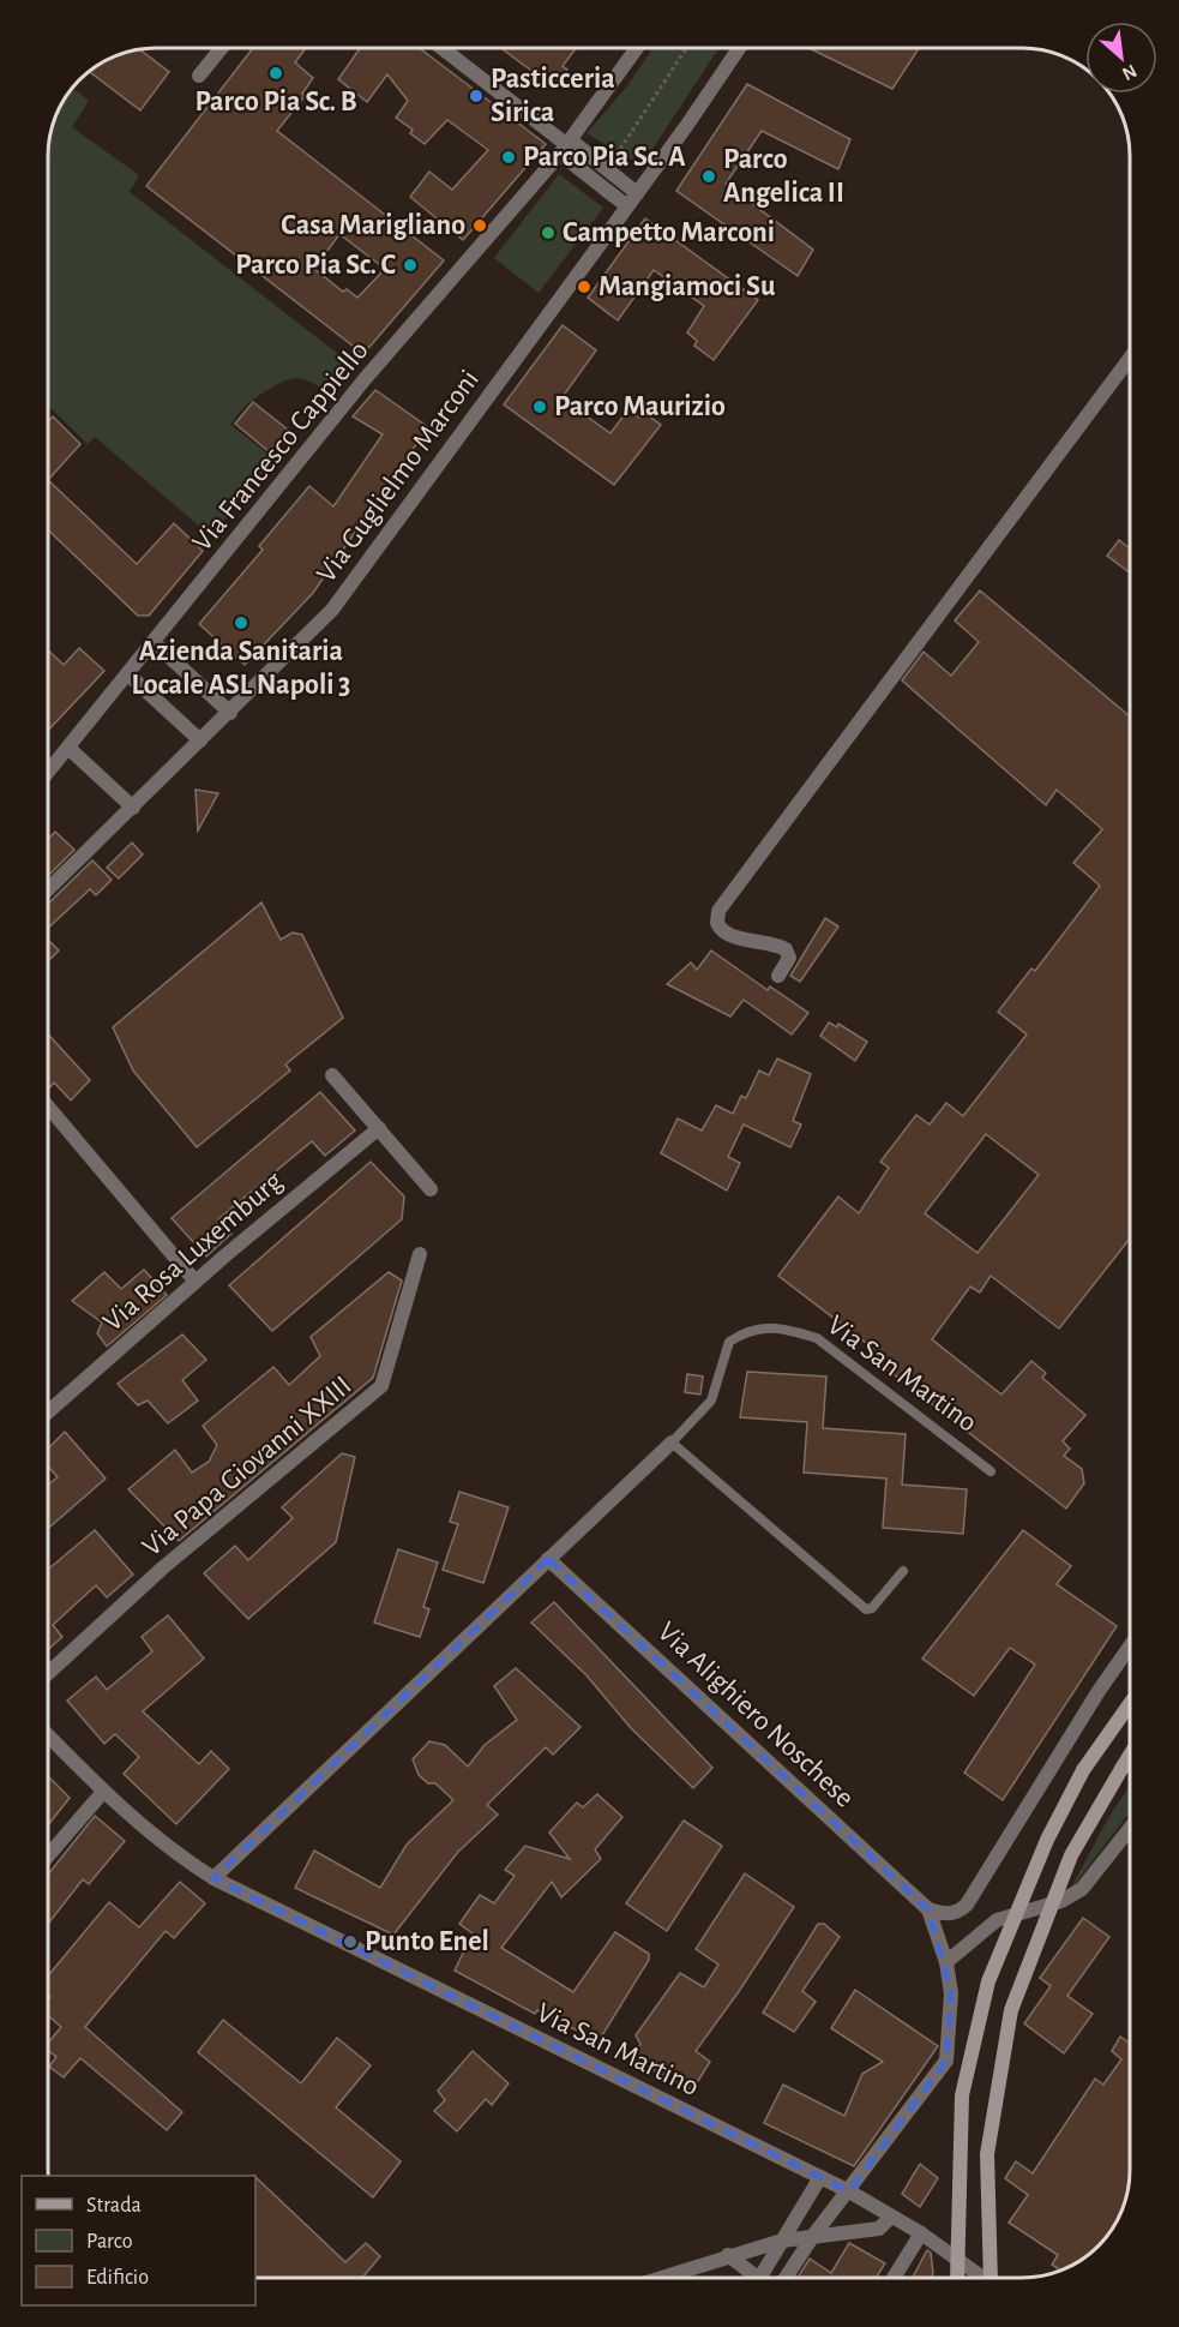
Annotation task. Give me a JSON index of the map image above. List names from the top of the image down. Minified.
{"streets":{"street":["Via Francesco Cappiello","Via Guglielmo Marconi","Via Rosa Luxemburg","Via San Martino","Via Papa Giovanni XXIII","Via Alighiero Noschese"]},"crossings":[["Via San Martino","Via Alighiero Noschese"]],"places":["Parco Pia Sc. B","Pasticceria Sirica","Parco Pia Sc. A","Parco Angelica II","Casa Marigliano","Campetto Marconi","Parco Pia Sc. C","Mangiamoci Su","Parco Maurizio","Azienda Sanitaria Locale ASL Napoli 3","Punto Enel"],"legend":["Strada","Parco","Edificio"],"north":"bottom right"}
